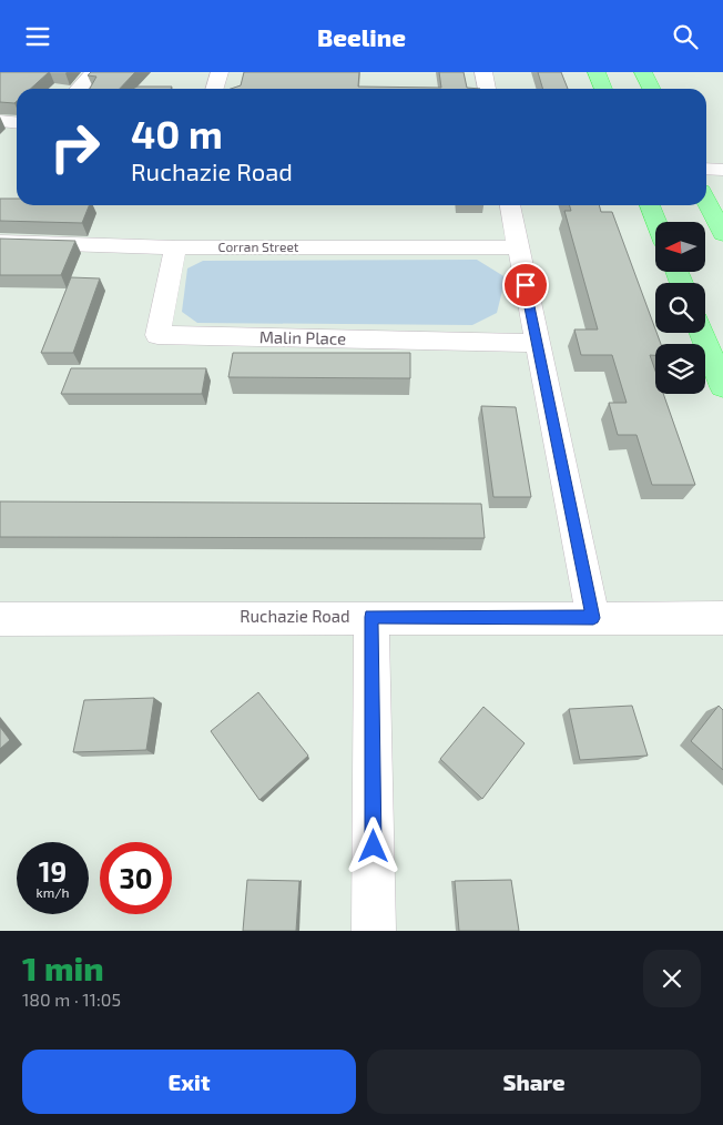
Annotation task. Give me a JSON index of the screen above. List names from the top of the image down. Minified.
{"streets":{"street":["Corran Street","Malin Place","Ruchazie Road"]},"crossings":[["Corran Street","Malin Place"]],"north":"left","page":{"header":"Beeline","turn":["40 m","Ruchazie Road"],"speed":"19 km/h","limit":"30","heading":["1 min","180 m · 11:05"],"buttons":["Exit","Share"]}}
